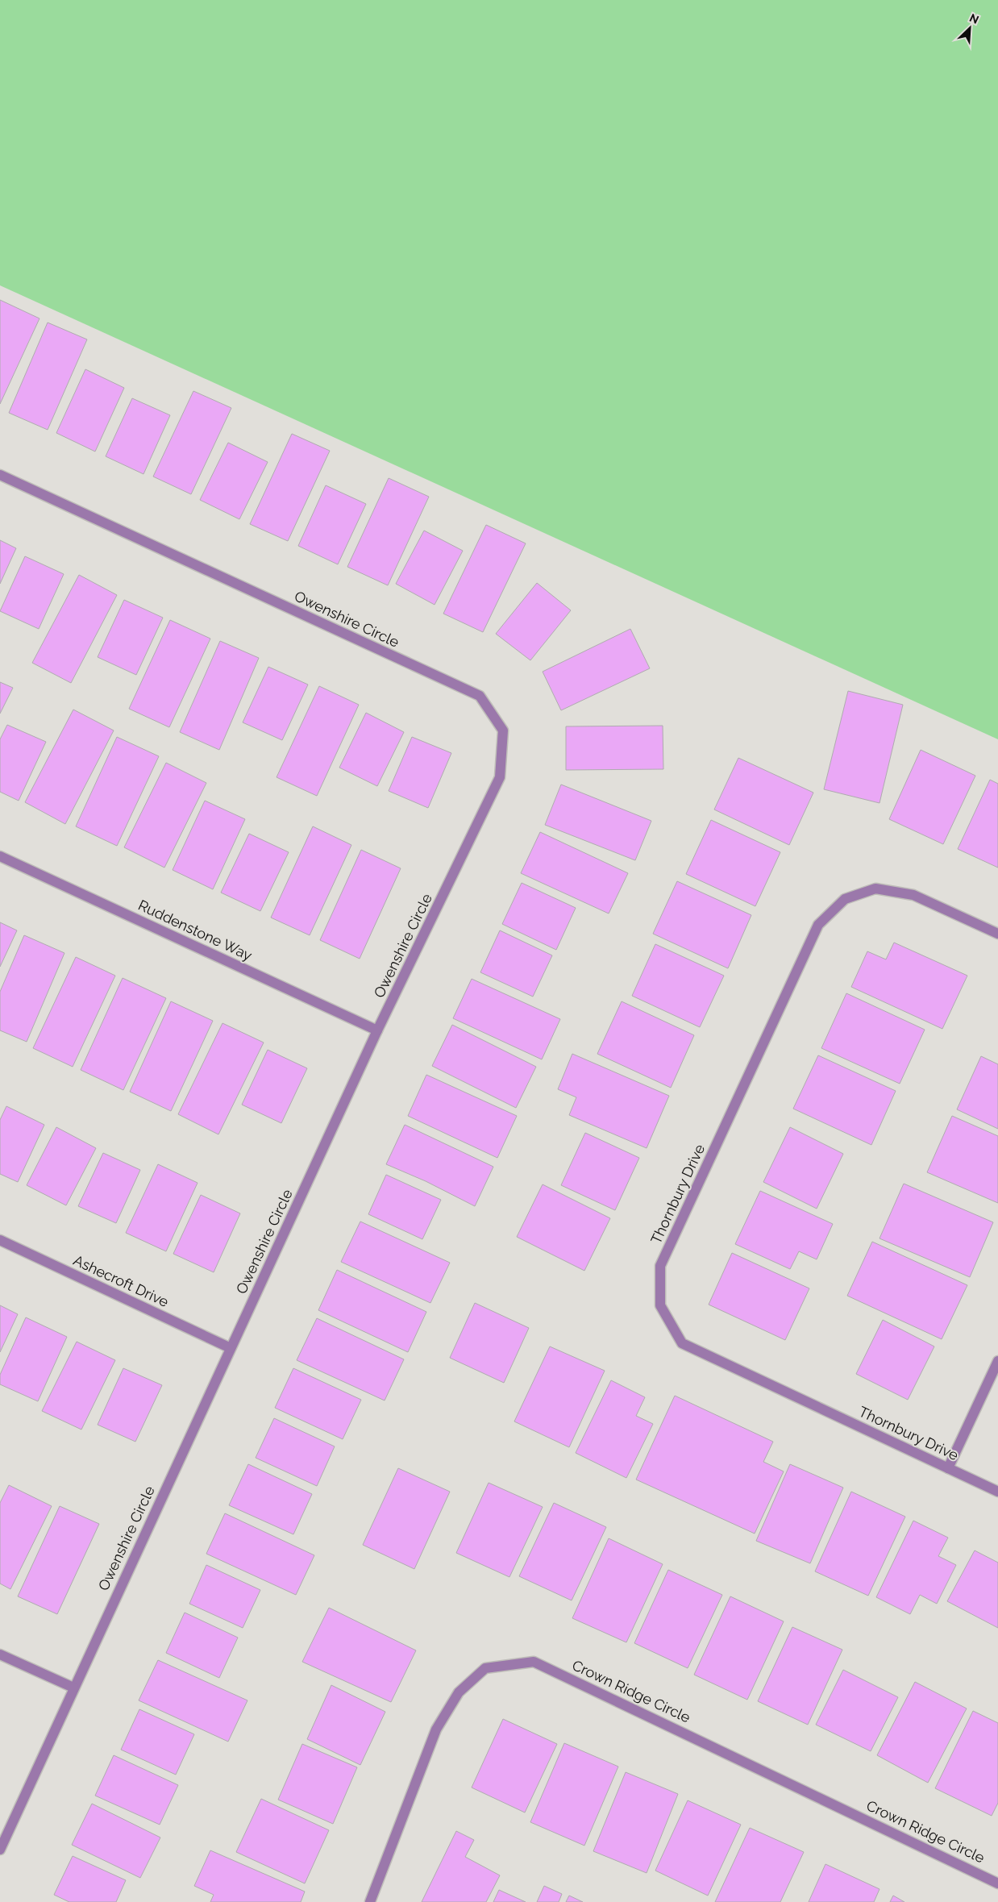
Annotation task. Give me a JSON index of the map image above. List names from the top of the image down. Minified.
{"streets":{"street":["Owenshire Circle","Ruddenstone Way","Thornbury Drive","Ashecroft Drive","Crown Ridge Circle"]},"crossings":[["Owenshire Circle","Ruddenstone Way"],["Owenshire Circle","Ashecroft Drive"]],"north":"top right"}
